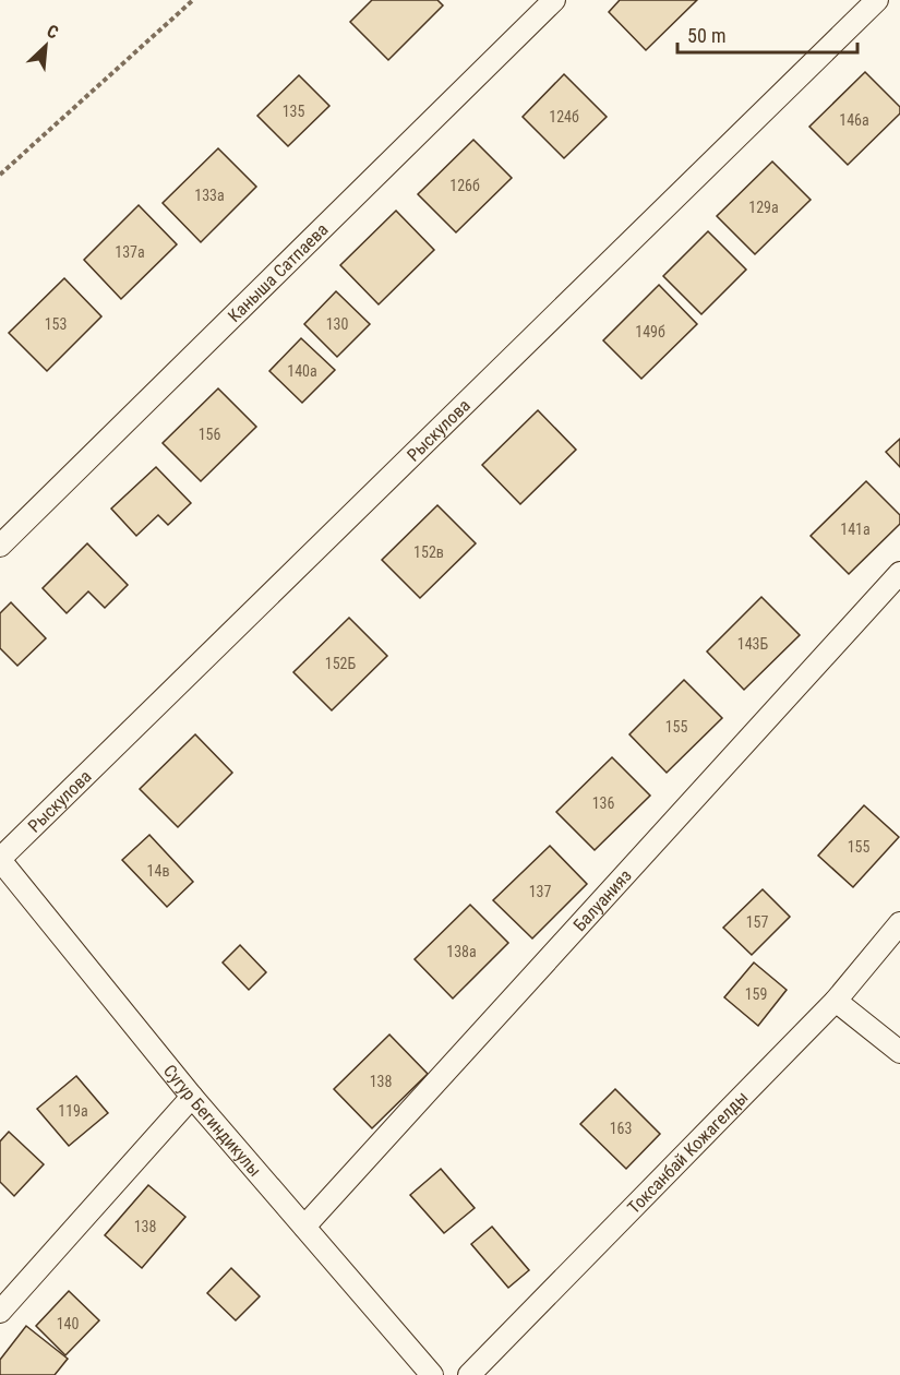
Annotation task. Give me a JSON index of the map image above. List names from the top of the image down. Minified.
{"streets":{"street":["Каныша Сатпаева","Рыскулова","Балуанияз","Сугур Бегиндикулы","Токсанбай Кожагелды"]},"crossings":[["Рыскулова","Сугур Бегиндикулы"],["Балуанияз","Сугур Бегиндикулы"]],"house_numbers":["135","124б","146а","126б","133а","129а","137а","153","130","149б","140а","156","141а","152в","143Б","152Б","155","136","155","14в","137","157","138а","159","138","119а","163","138","140"],"scale_bar":"50 m","north":"top right"}
